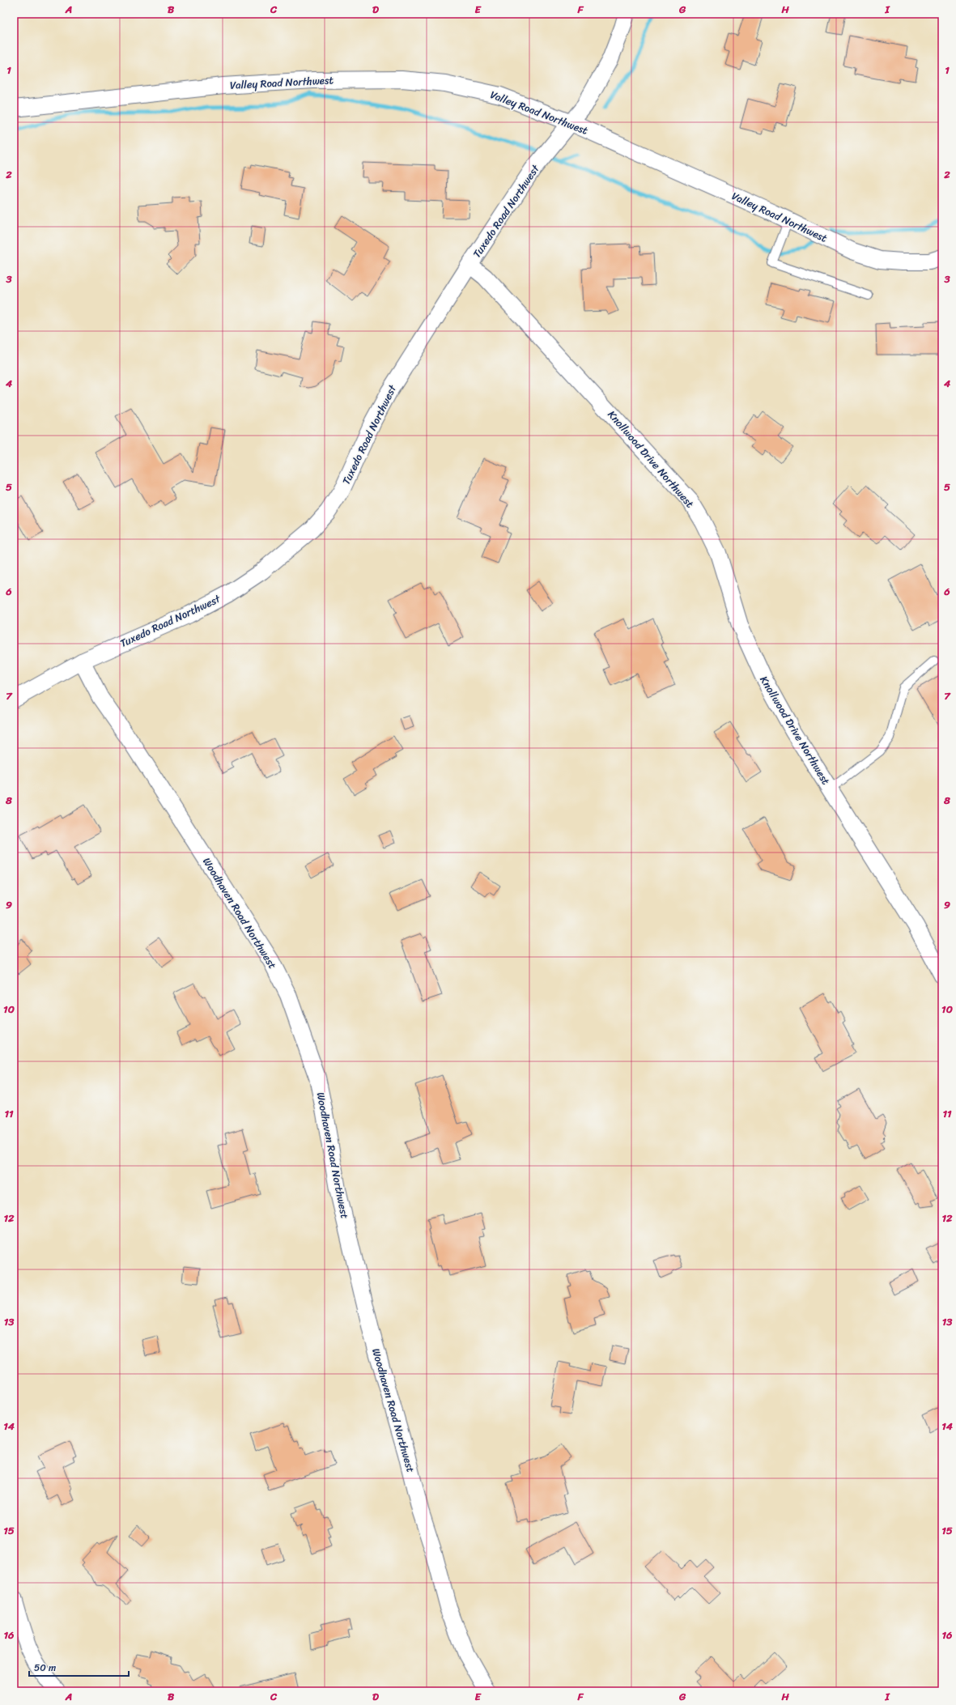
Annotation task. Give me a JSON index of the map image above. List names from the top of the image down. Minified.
{"streets":{"street":["Valley Road Northwest","Tuxedo Road Northwest","Knollwood Drive Northwest","Woodhaven Road Northwest"]},"crossings":[["Valley Road Northwest","Tuxedo Road Northwest"],["Tuxedo Road Northwest","Knollwood Drive Northwest"],["Tuxedo Road Northwest","Woodhaven Road Northwest"]],"scale_bar":"50 m","grid":{"columns":["A","B","C","D","E","F","G","H","I"],"rows":["1","2","3","4","5","6","7","8","9","10","11","12","13","14","15","16"]}}
